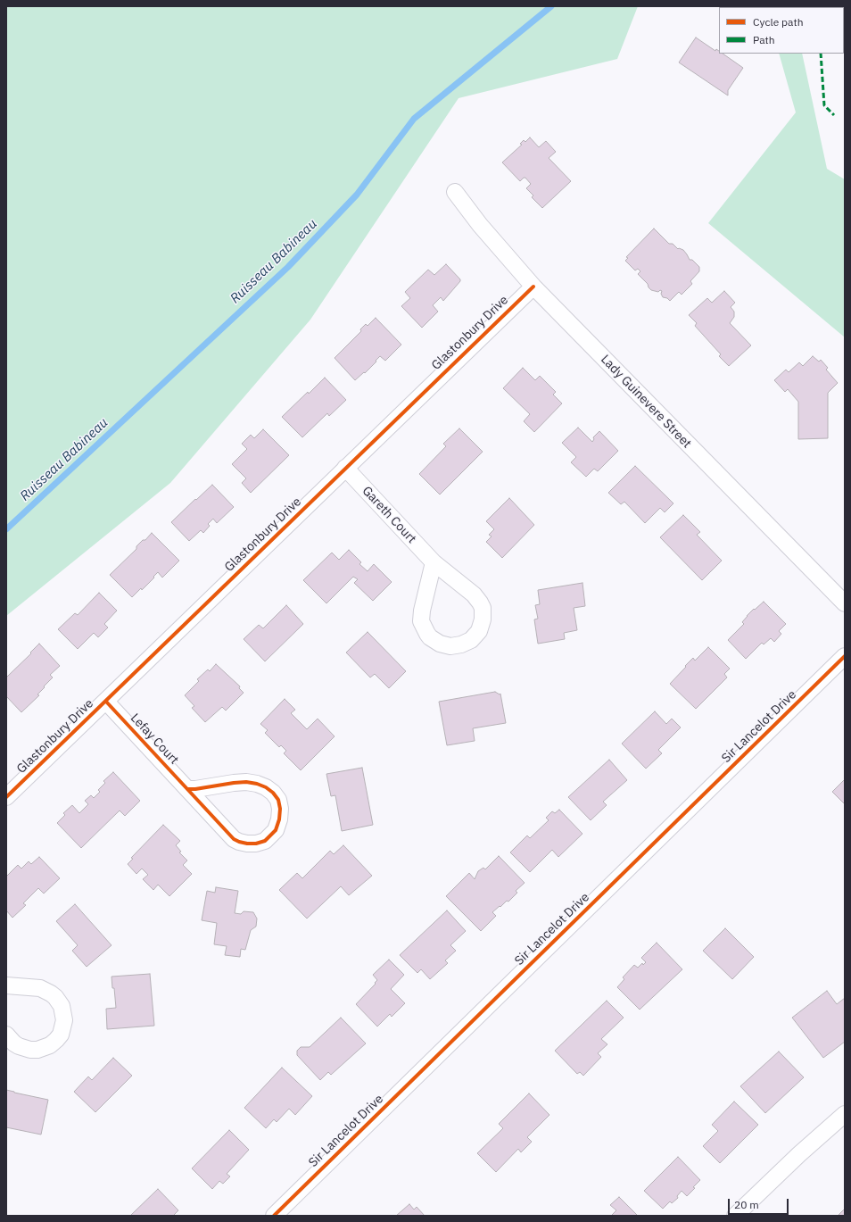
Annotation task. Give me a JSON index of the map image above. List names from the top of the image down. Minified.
{"streets":{"street":["Glastonbury Drive","Lady Guinevere Street","Gareth Court","Sir Lancelot Drive","Lefay Court"]},"crossings":[["Glastonbury Drive","Lady Guinevere Street"],["Glastonbury Drive","Gareth Court"],["Glastonbury Drive","Lefay Court"]],"water":["Ruisseau Babineau"],"legend":["Cycle path","Path"],"scale_bar":"20 m"}
